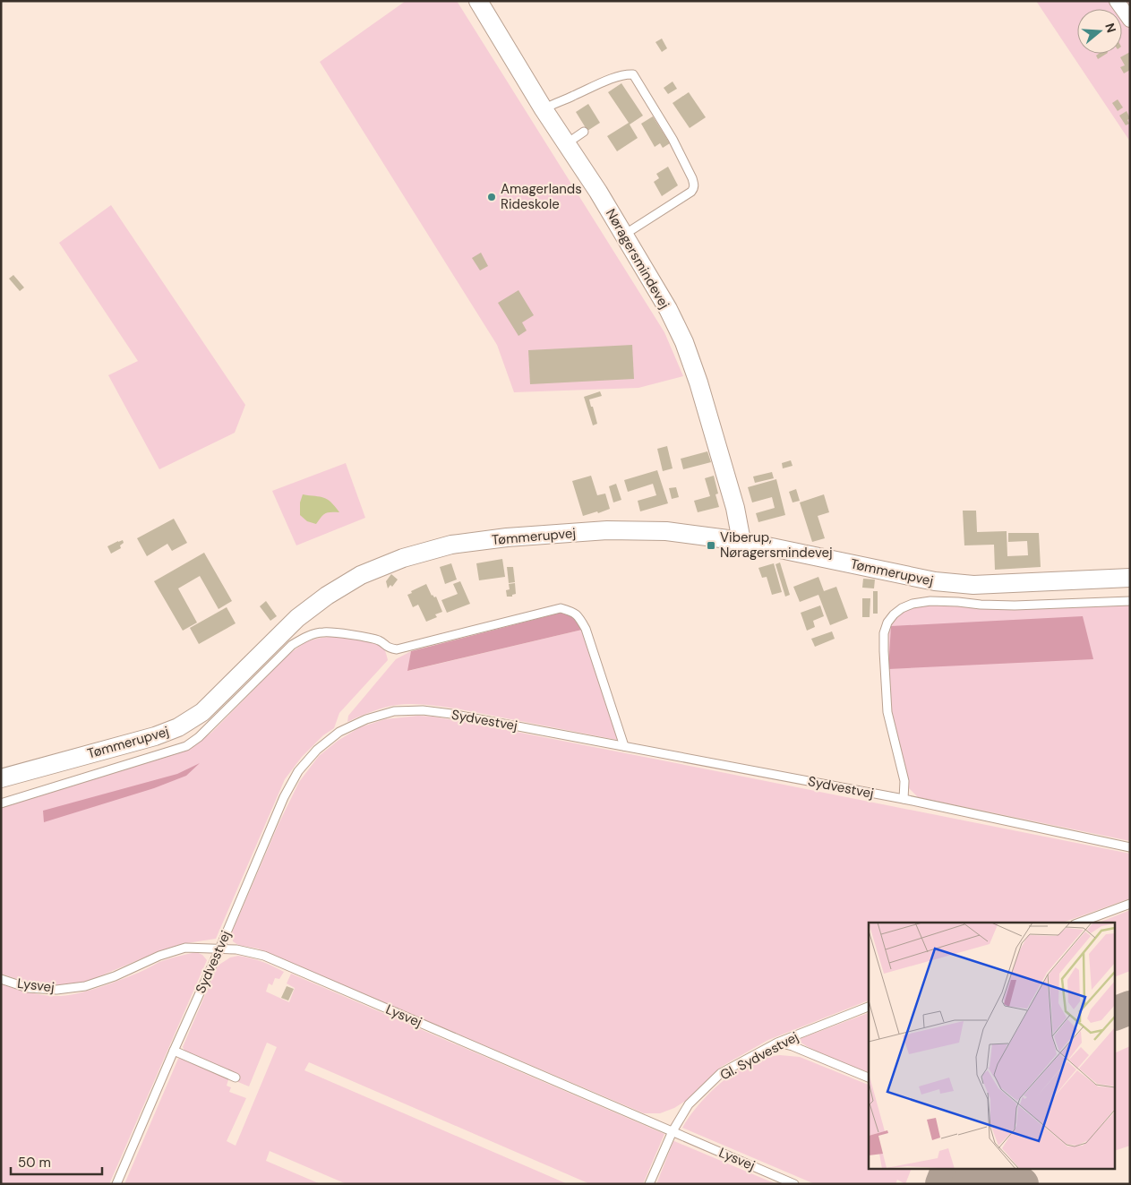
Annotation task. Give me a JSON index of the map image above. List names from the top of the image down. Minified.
{"streets":{"street":["Nøragersmindevej","Tømmerupvej"],"lane":["Sydvestvej","Lysvej","Gl. Sydvestvej"]},"crossings":[["Nøragersmindevej","Tømmerupvej"],["Sydvestvej","Lysvej"],["Lysvej","Gl. Sydvestvej"]],"places":{"other":["Amagerlands Rideskole"],"transit":["Viberup, Nøragersmindevej"]},"scale_bar":"50 m","north":"right"}
